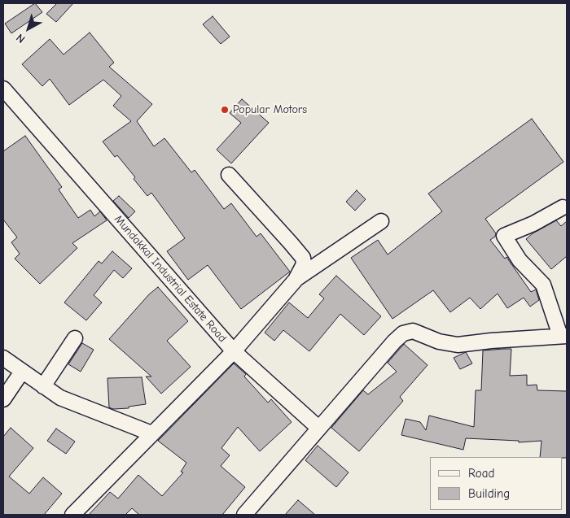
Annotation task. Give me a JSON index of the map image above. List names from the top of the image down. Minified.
{"streets":{"street":["Mundakkal Industrial Estate Road"]},"places":["Popular Motors"],"legend":["Road","Building"],"north":"bottom left"}
